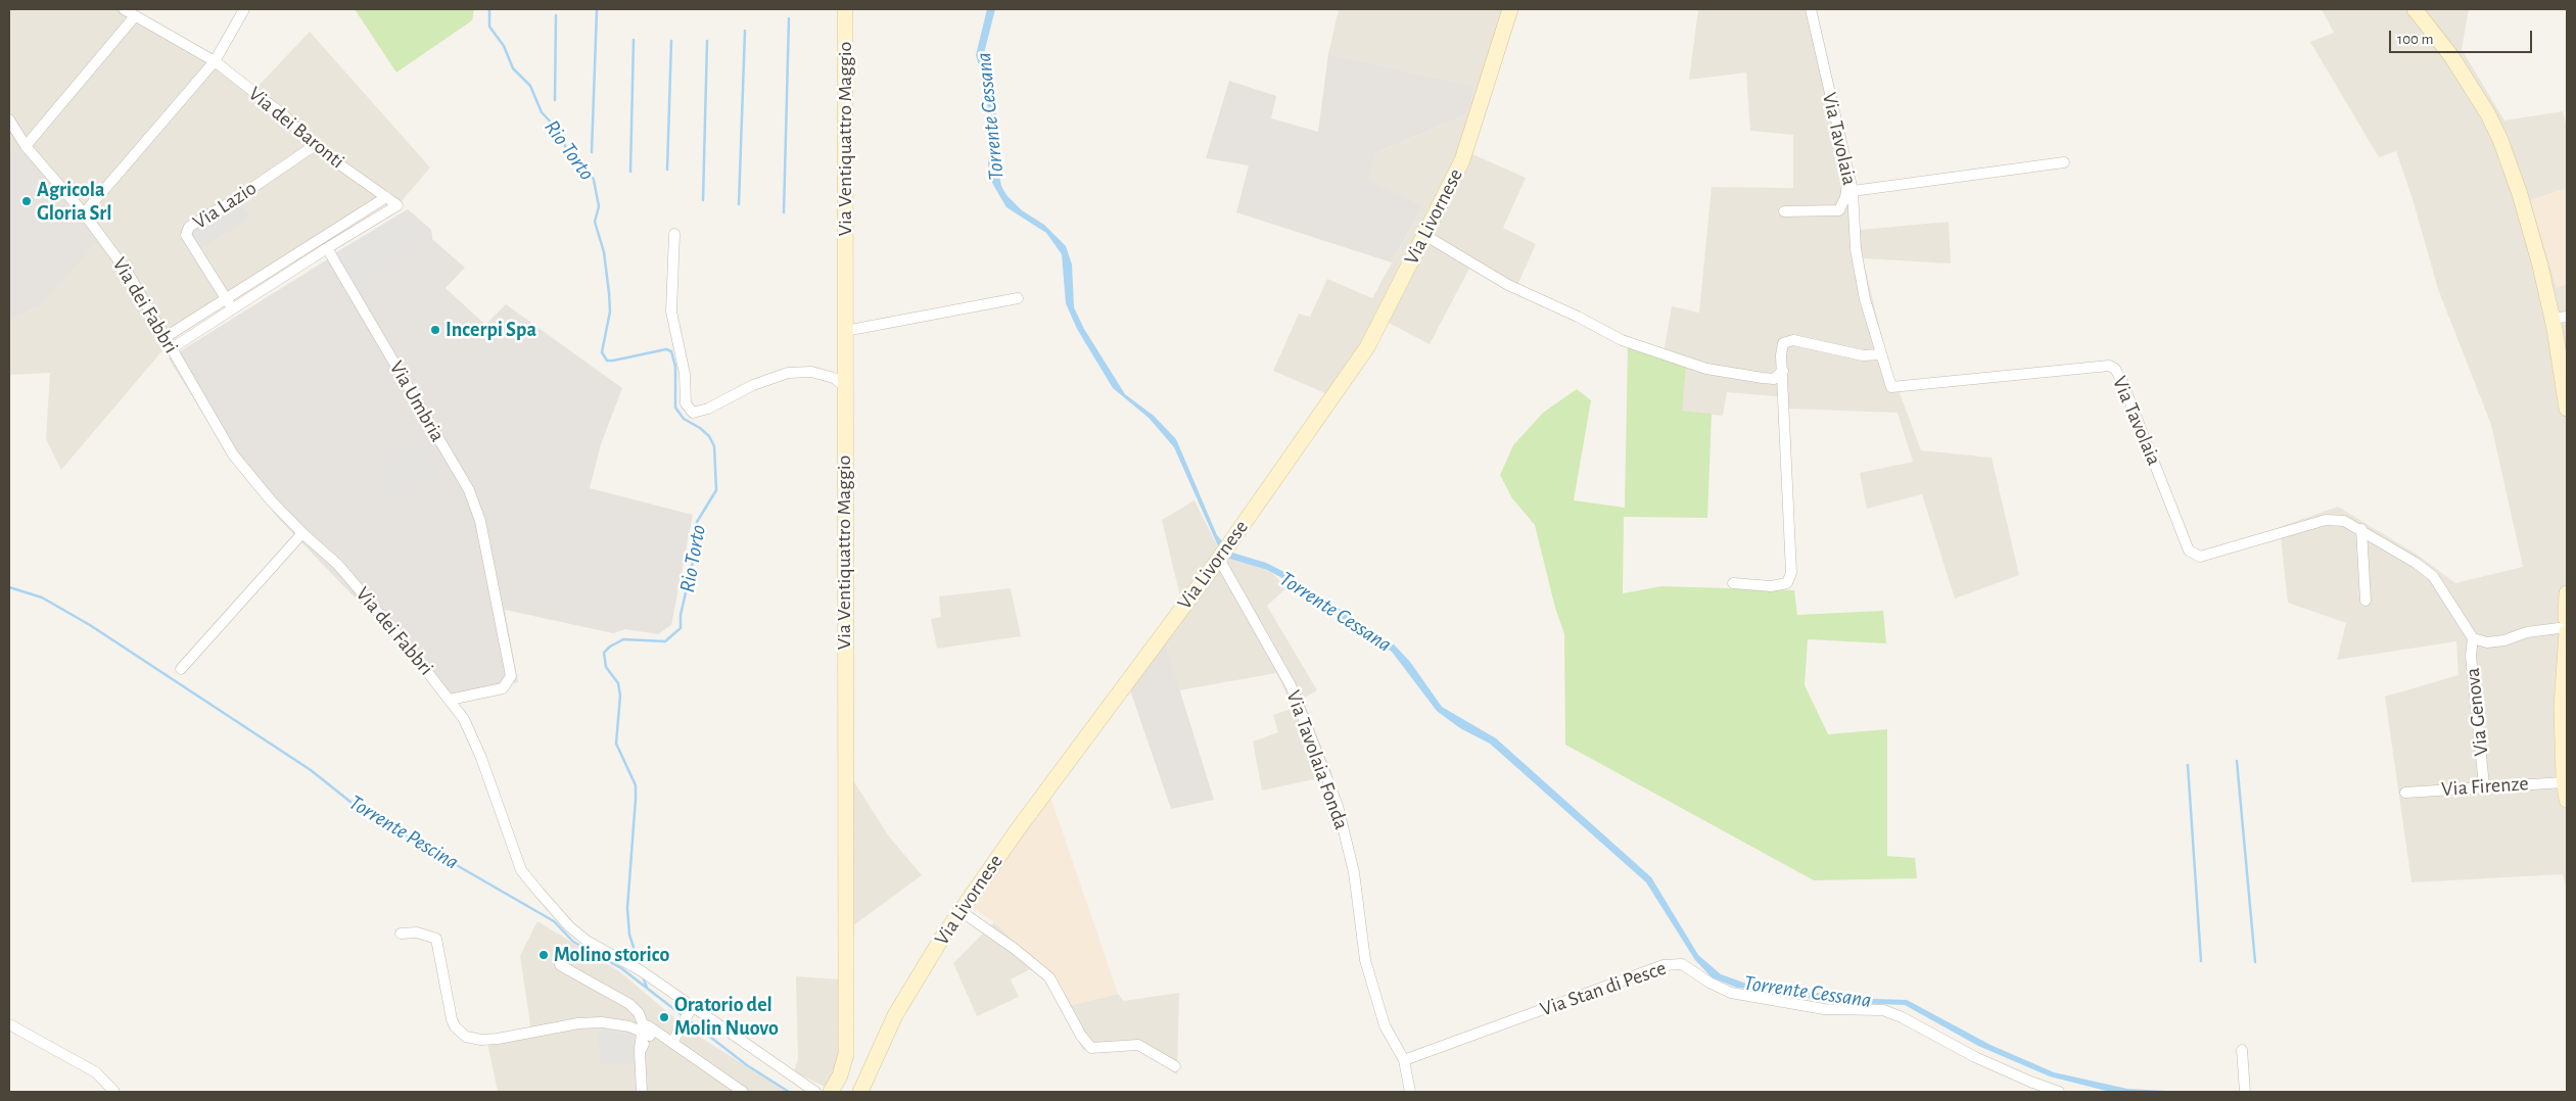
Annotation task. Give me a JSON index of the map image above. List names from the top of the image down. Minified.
{"streets":{"main road":["Via Ventiquattro Maggio","Via Livornese"],"street":["Via dei Baronti","Via Tavolaia","Via Lazio","Via dei Fabbri","Via Umbria","Via Genova","Via Tavolaia Fonda","Via Firenze","Via Stan di Pesce"]},"crossings":[["Via dei Baronti","Via Lazio"],["Via Tavolaia","Via Genova"],["Via Livornese","Via Tavolaia Fonda"],["Via dei Fabbri","Via Umbria"],["Via Genova","Via Firenze"],["Via Tavolaia Fonda","Via Stan di Pesce"]],"water":["Torrente Cessana","Rio Torto","Torrente Pescina"],"places":["Agricola Gloria Srl","Incerpi Spa","Molino storico","Oratorio del Molin Nuovo"],"scale_bar":"100 m"}
